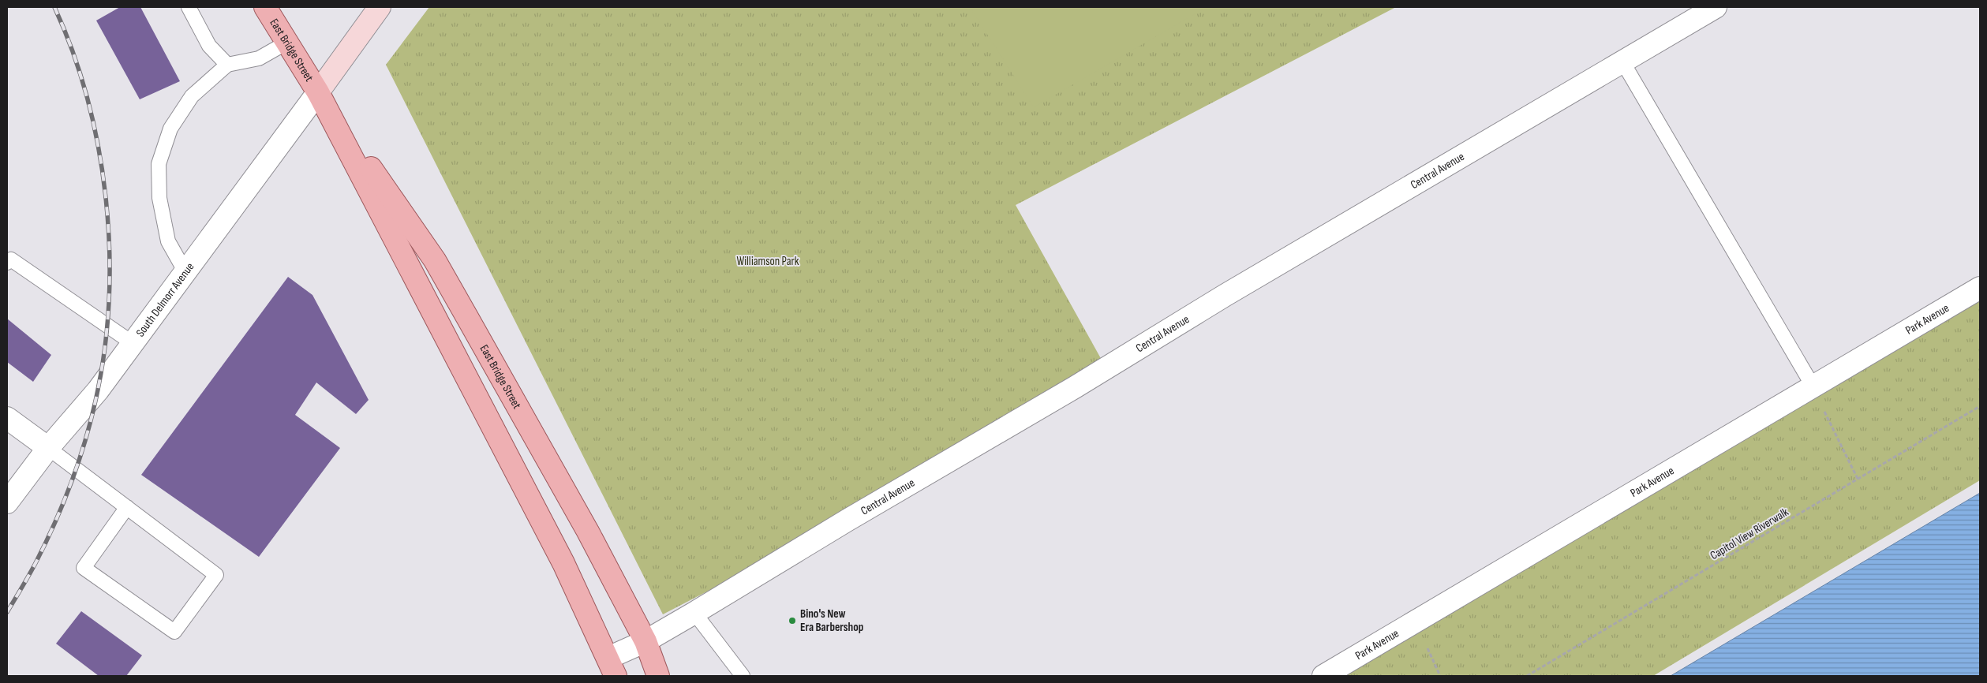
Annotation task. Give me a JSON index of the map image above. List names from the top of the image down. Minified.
{"streets":{"main road":["East Bridge Street"],"street":["Central Avenue","South Delmorr Avenue","Park Avenue"],"path":["Capitol View Riverwalk"]},"crossings":[["East Bridge Street","Central Avenue"],["East Bridge Street","South Delmorr Avenue"]],"parks":["Williamson Park"],"places":["Bino's New Era Barbershop"]}
